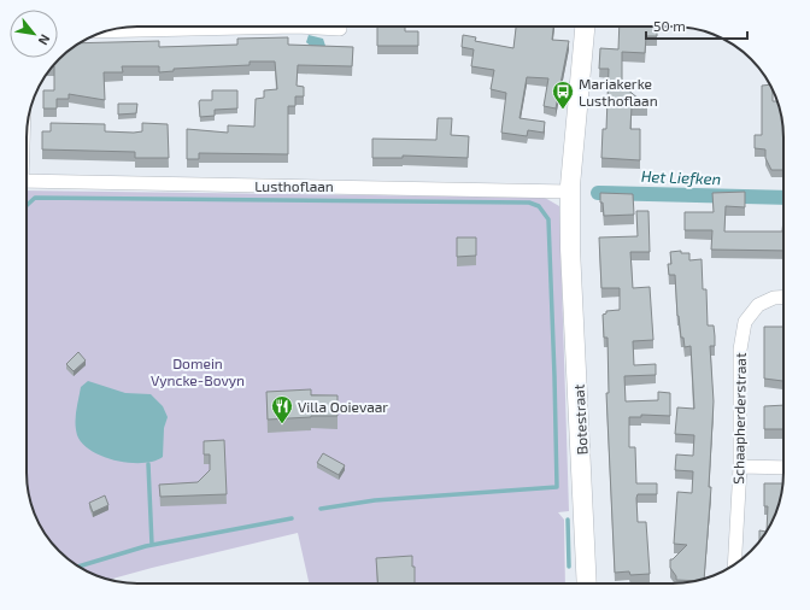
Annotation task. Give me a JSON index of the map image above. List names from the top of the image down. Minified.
{"streets":{"street":["Lusthoflaan","Schaapherderstraat","Botestraat"]},"crossings":[["Lusthoflaan","Botestraat"]],"water":["Het Liefken"],"parks":["Domein Vyncke-Bovyn"],"places":{"bus stop":["Mariakerke Lusthoflaan"],"restaurant":["Villa Ooievaar"]},"scale_bar":"50 m","north":"bottom right"}
